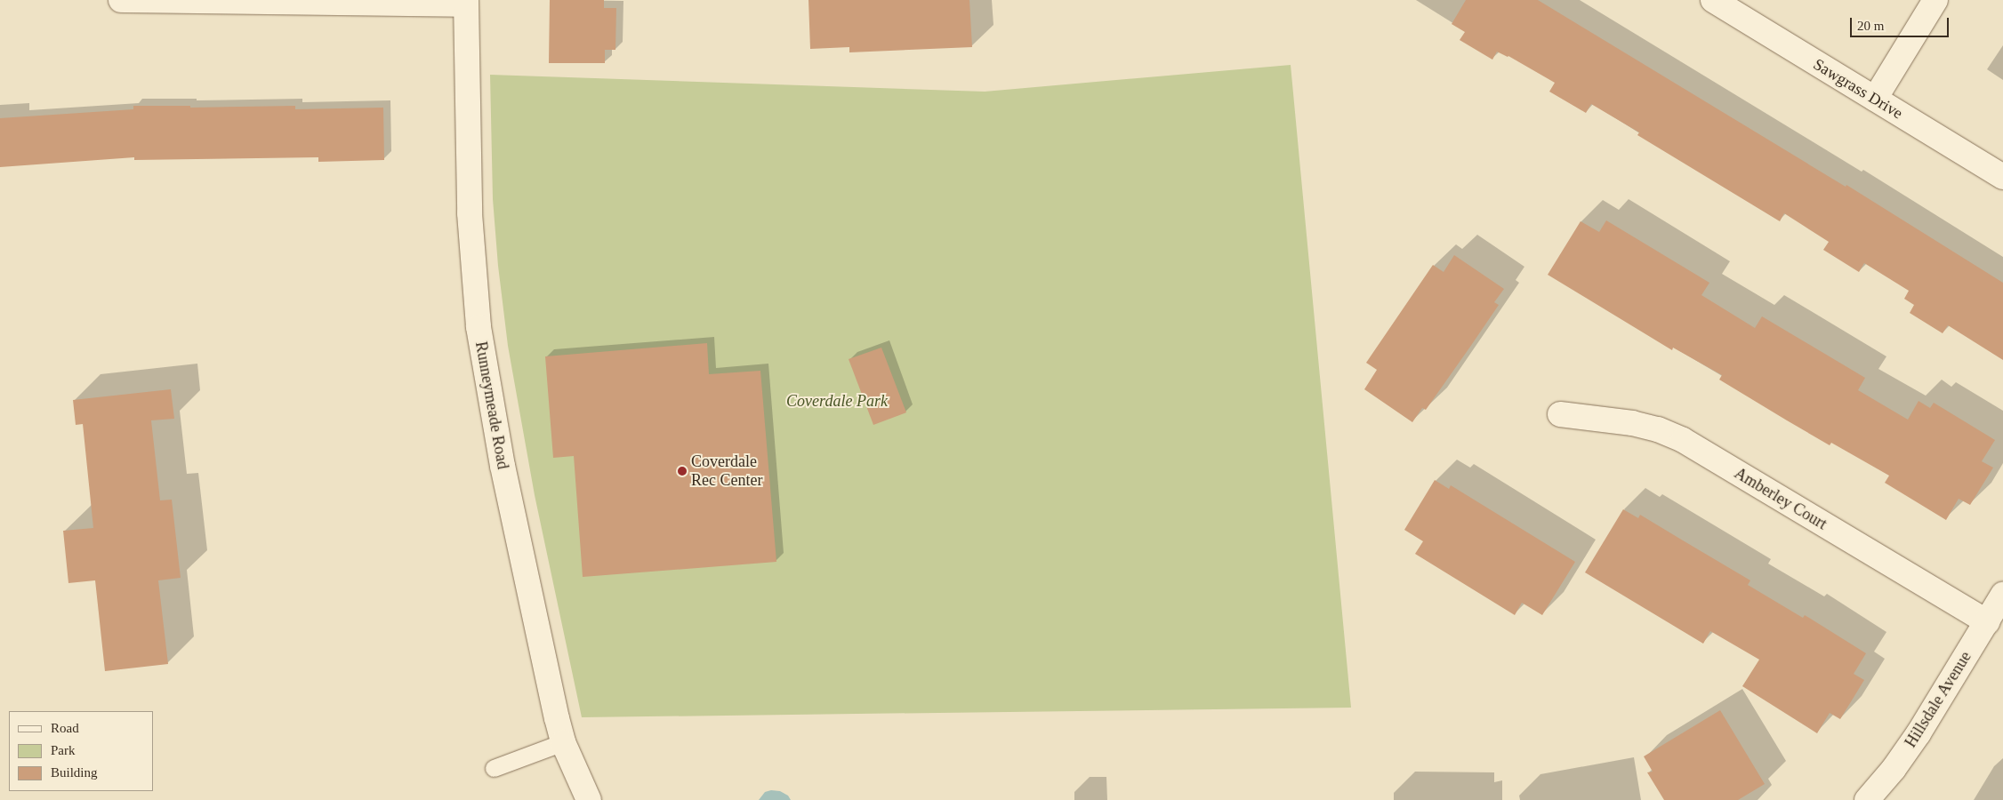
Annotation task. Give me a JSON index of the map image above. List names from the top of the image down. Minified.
{"streets":{"street":["Sawgrass Drive","Runneymeade Road","Amberley Court","Hillsdale Avenue"]},"crossings":[["Amberley Court","Hillsdale Avenue"]],"parks":["Coverdale Park"],"places":["Coverdale Rec Center"],"legend":["Road","Park","Building"],"scale_bar":"20 m"}
